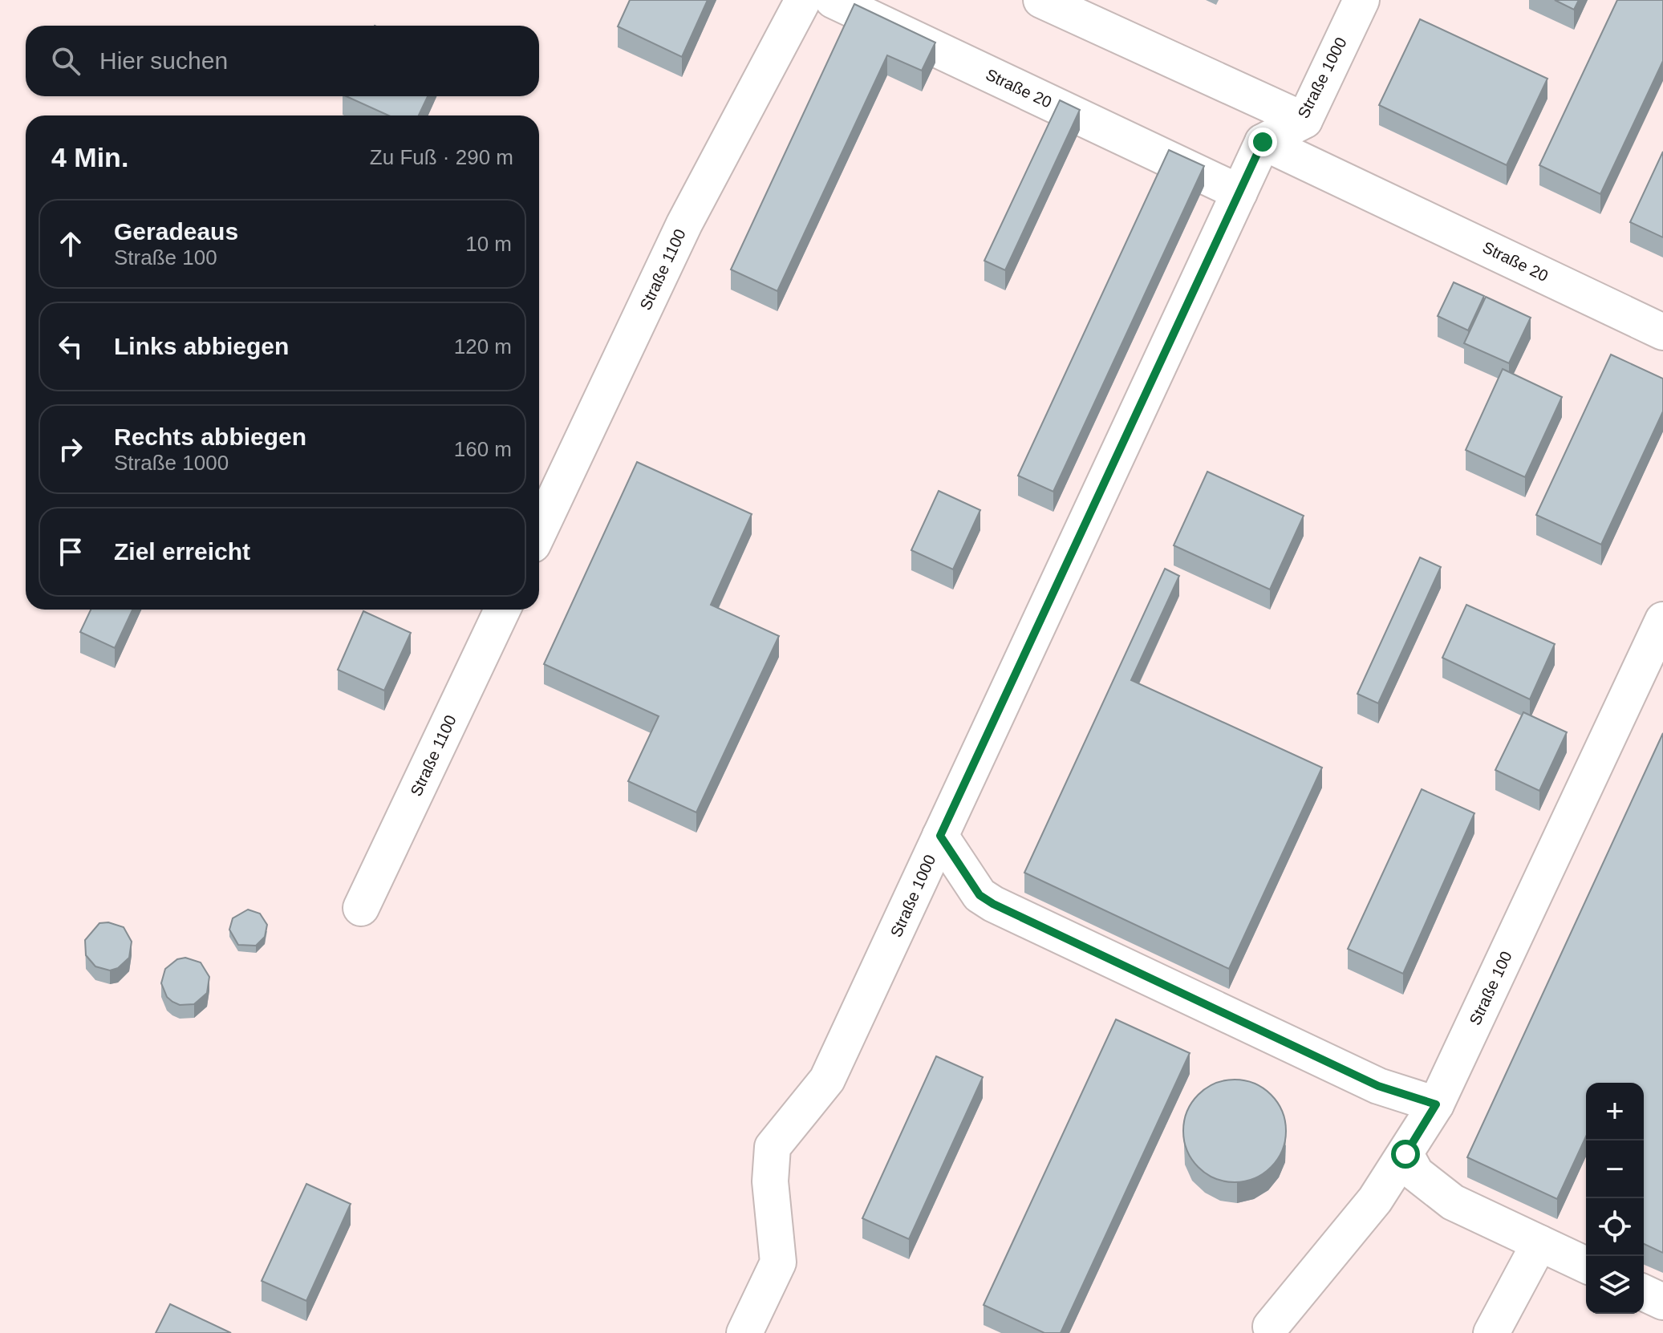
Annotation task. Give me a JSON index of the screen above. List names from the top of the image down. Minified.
{"streets":{"street":["Straße 1000","Straße 20","Straße 1100","Straße 100"]},"crossings":[["Straße 1000","Straße 20"]],"page":{"search":"Hier suchen","heading":["4 Min.","Zu Fuß · 290 m"],"list":[["Geradeaus","Straße 100","10 m"],["Links abbiegen","120 m"],["Rechts abbiegen","Straße 1000","160 m"],"Ziel erreicht"],"map_buttons":["+","−"]}}
